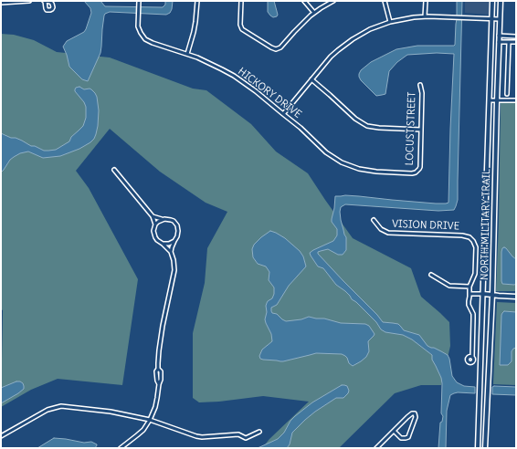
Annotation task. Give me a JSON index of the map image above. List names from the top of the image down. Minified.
{"streets":{"main road":["NORTH MILITARY TRAIL"],"street":["HICKORY DRIVE","LOCUST STREET","VISION DRIVE"]},"crossings":[["HICKORY DRIVE","LOCUST STREET"]]}
